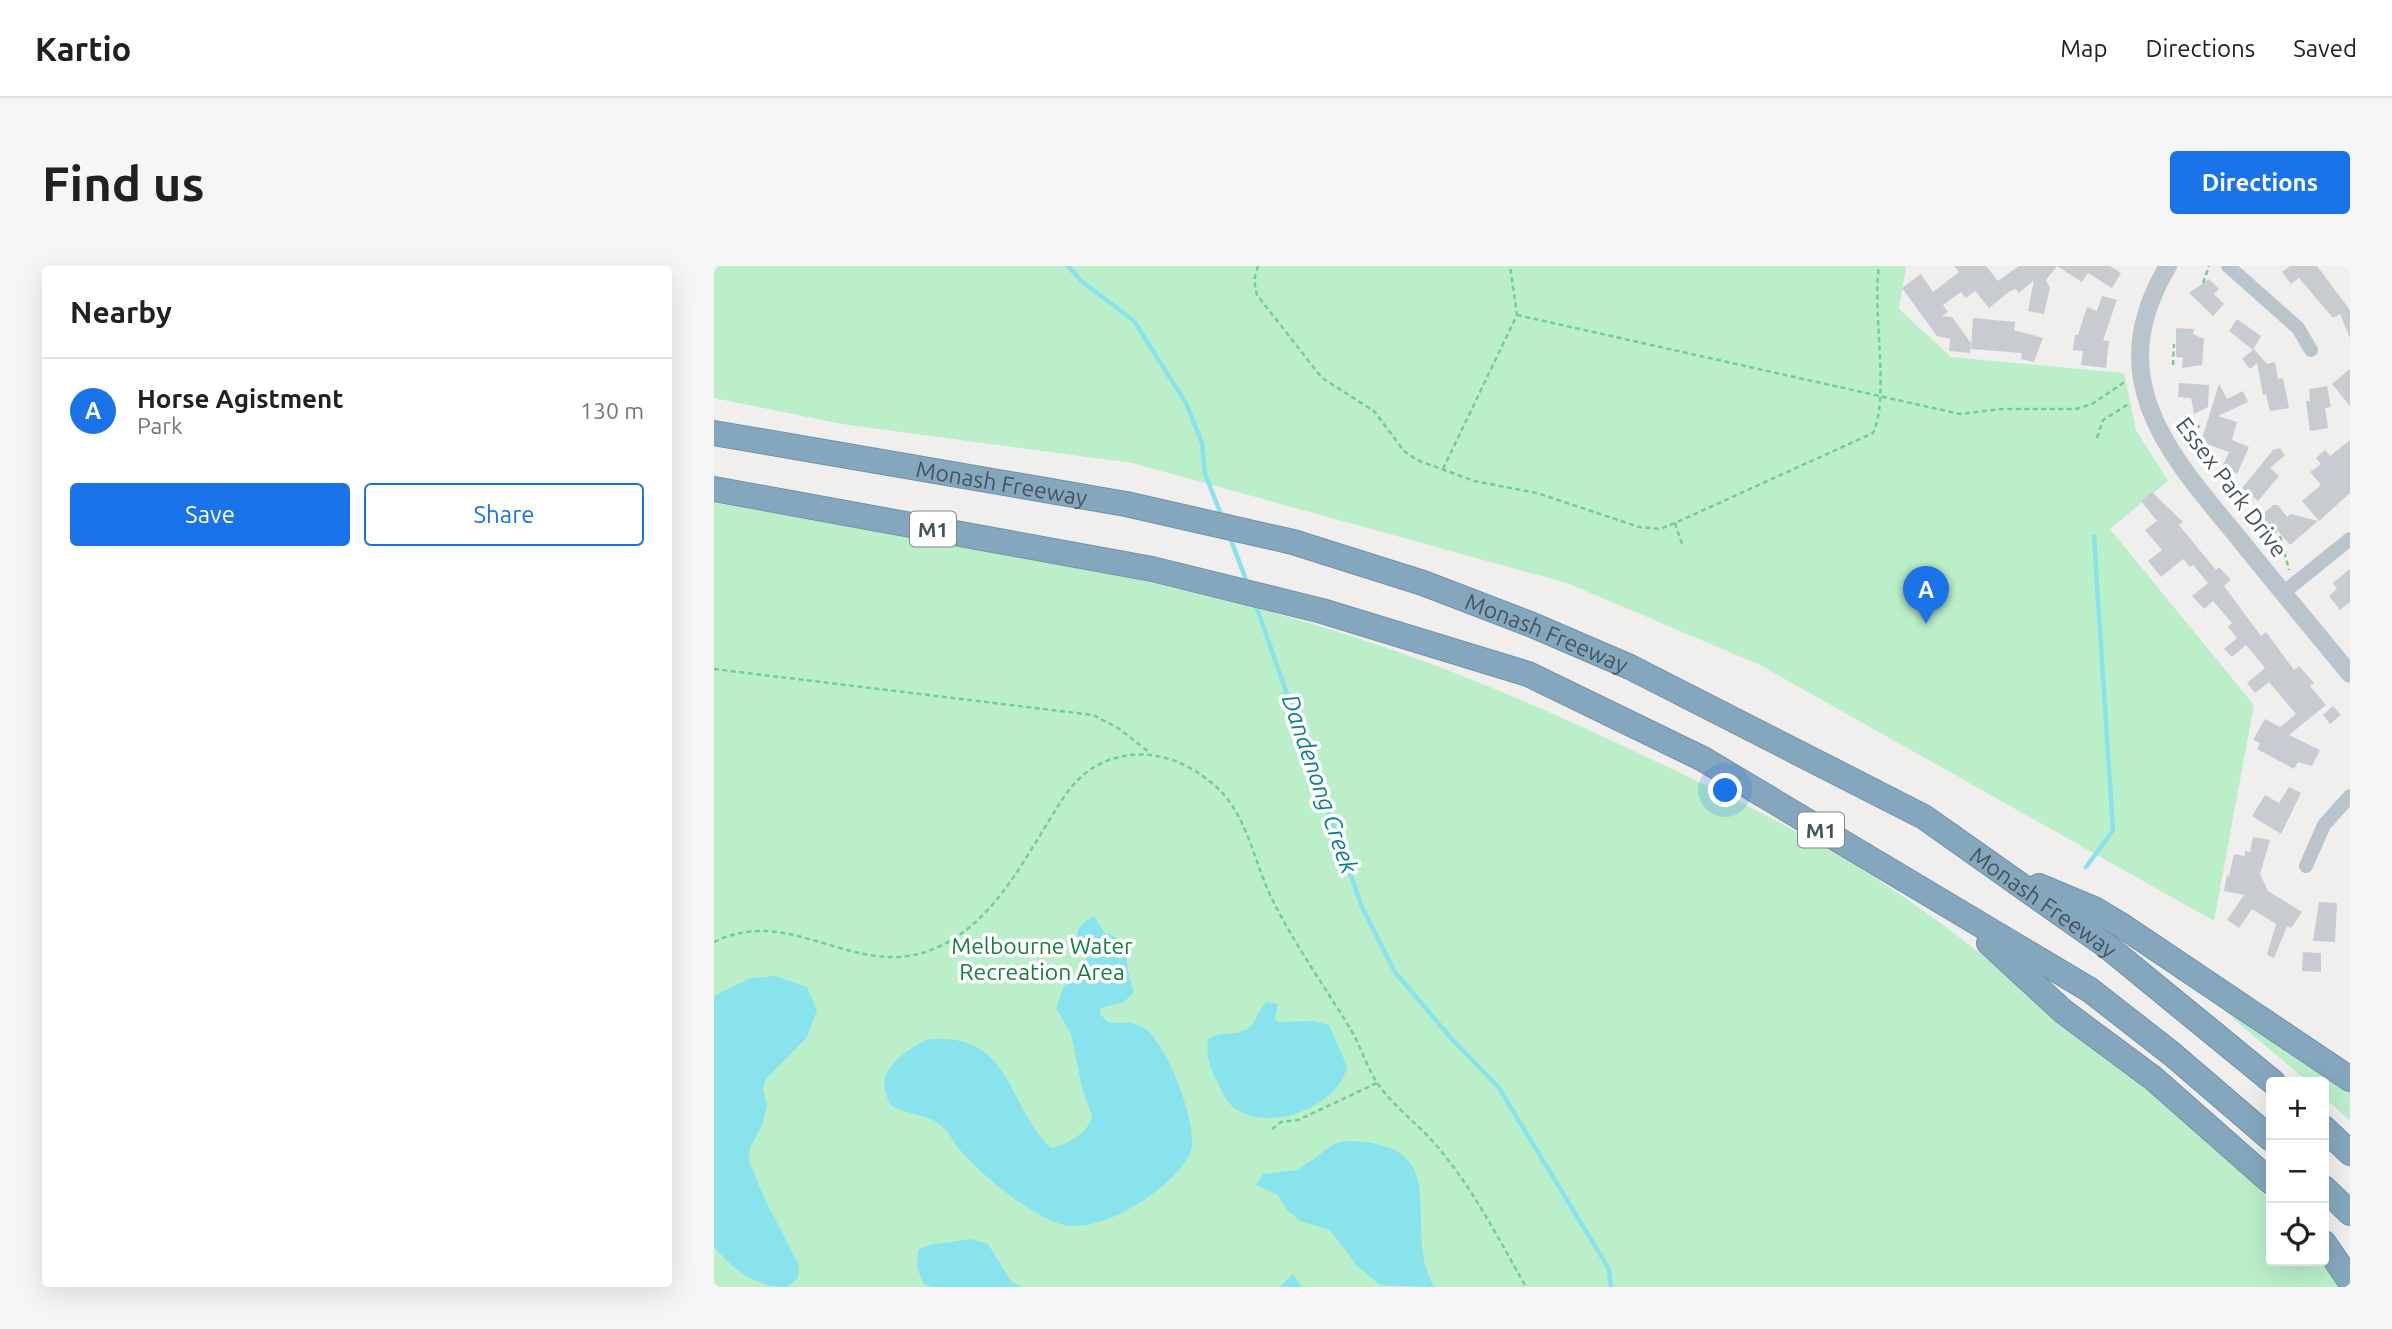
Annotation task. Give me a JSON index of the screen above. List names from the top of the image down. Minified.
{"streets":{"highway":["Monash Freeway","M1"],"street":["Essex Park Drive"]},"water":["Dandenong Creek"],"parks":["Melbourne Water Recreation Area"],"page":{"header":"Kartio","nav":["Map","Directions","Saved"],"buttons":["Directions",["Save","Share"]],"title":"Find us","heading":"Nearby","list":[{"mark":"A","name":"Horse Agistment","note":"Park","value":"130 m"}],"pins":"A","map_buttons":["+","−"]}}
